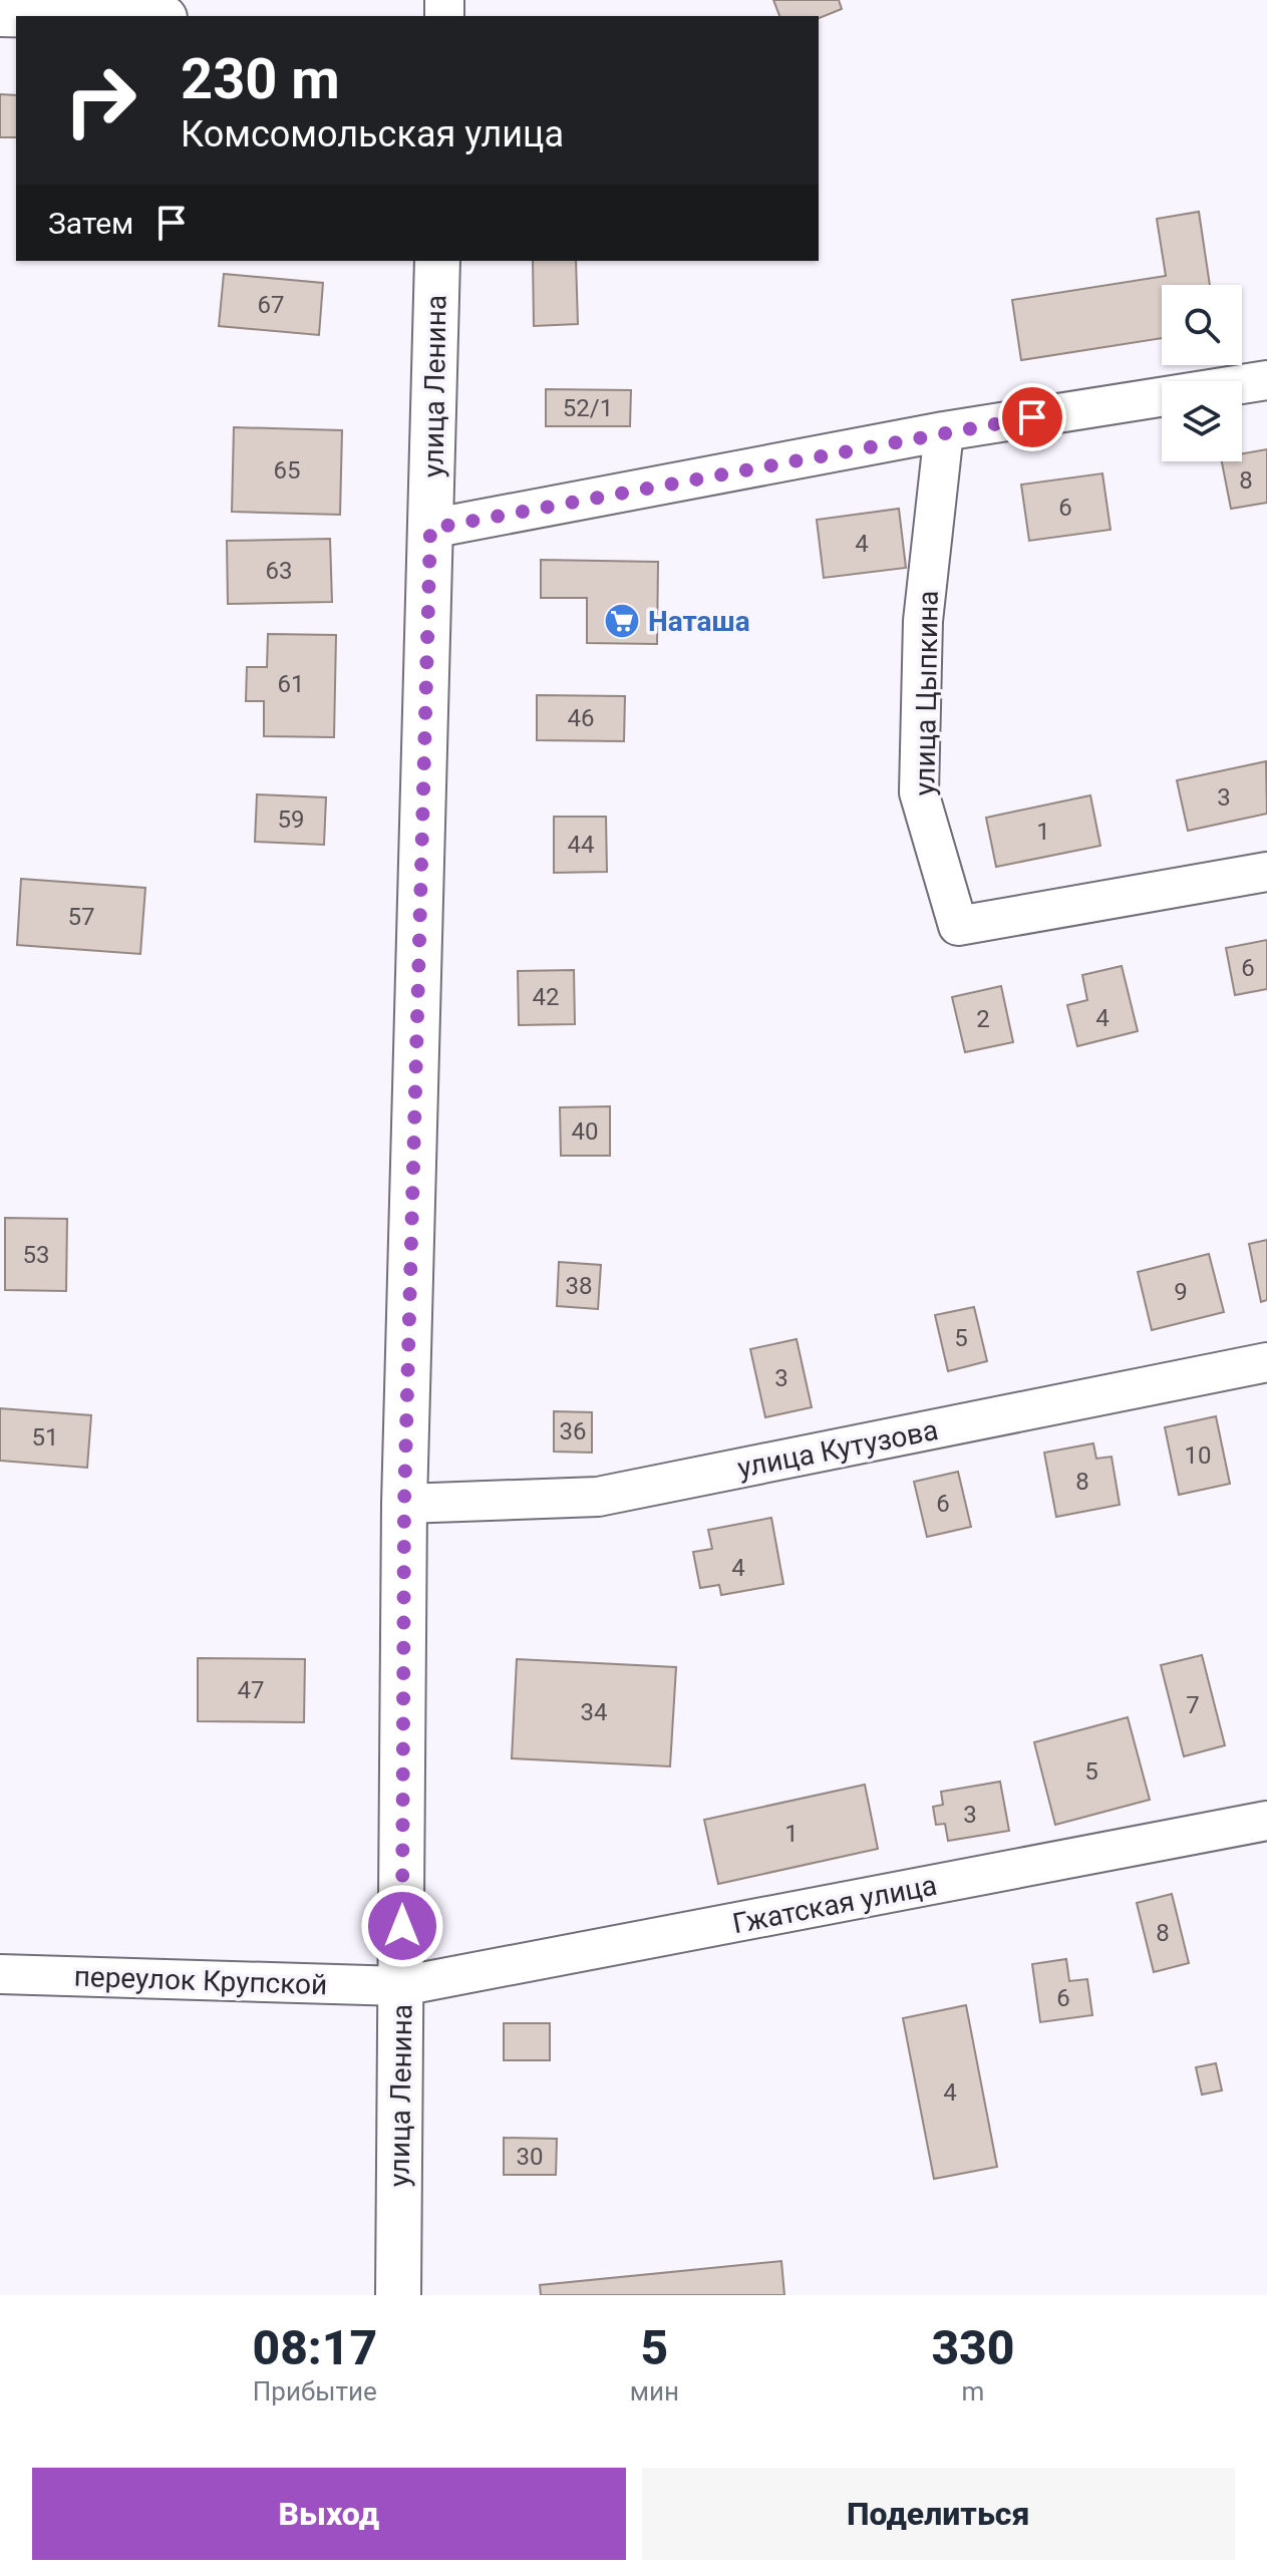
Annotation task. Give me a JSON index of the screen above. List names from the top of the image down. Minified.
{"streets":{"main road":["улица Ленина"],"street":["улица Цыпкина","улица Кутузова","Гжатская улица","переулок Крупской"]},"crossings":[["улица Ленина","улица Кутузова"],["улица Ленина","Гжатская улица"],["улица Ленина","переулок Крупской"],["Гжатская улица","переулок Крупской"]],"places":{"supermarket":["Наташа"]},"house_numbers":["67","52/1","65","8","6","4","63","61","46","3","59","1","44","57","6","42","4","2","40","53","38","9","5","3","36","51","10","8","6","4","47","7","34","5","3","1","8","6","4","30"],"page":{"turn":["230 m","Комсомольская улица"],"then":"Затем","eta":["08:17","Прибытие","5","мин","330","m"],"buttons":["Выход","Поделиться"]}}
